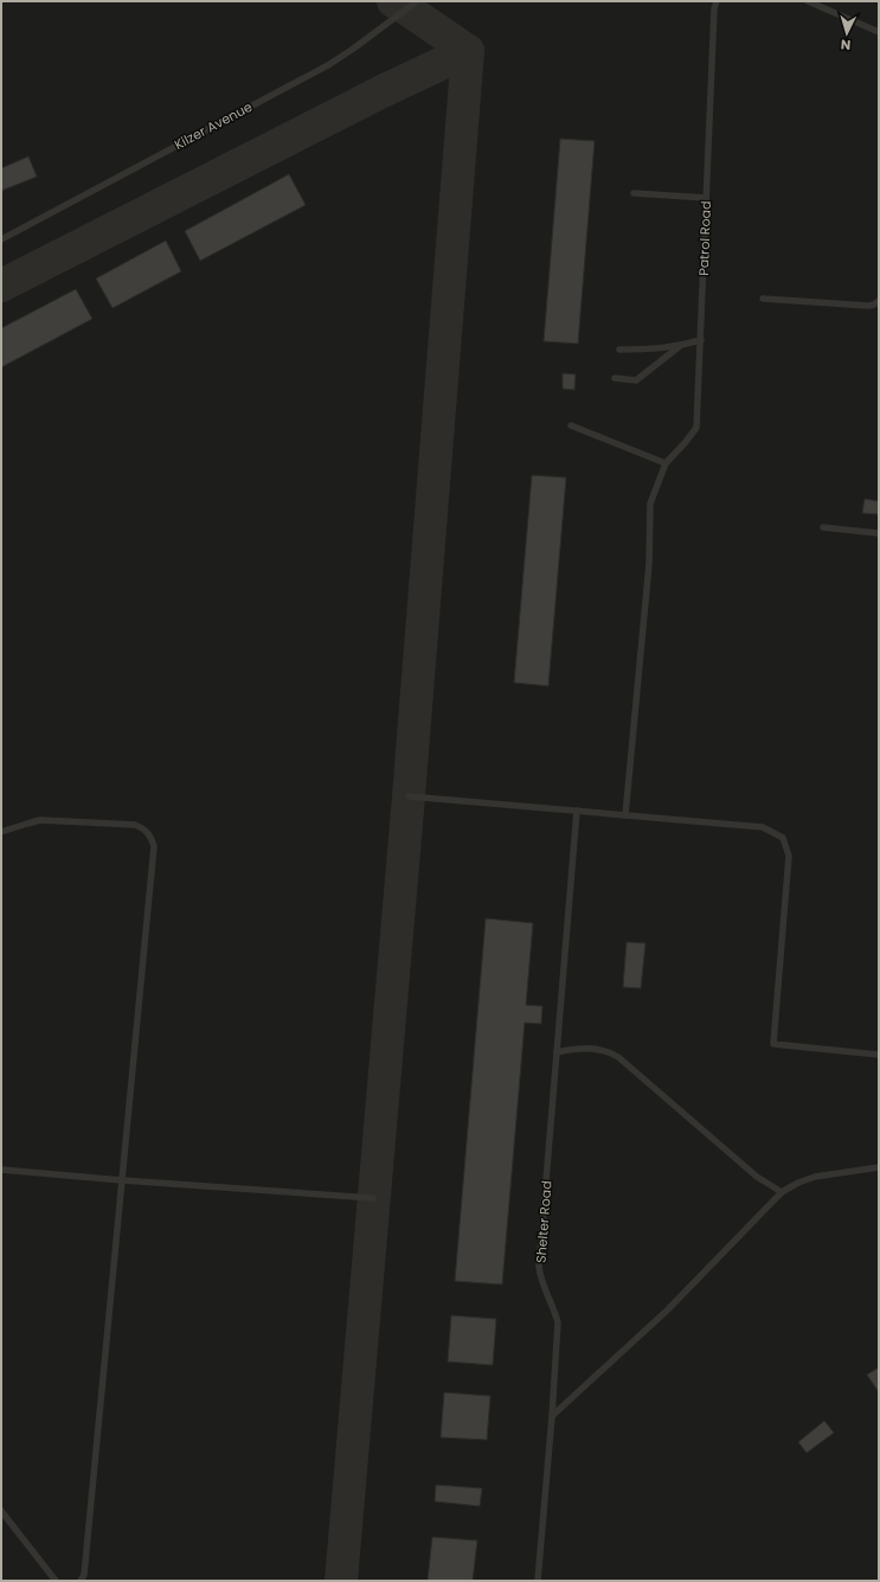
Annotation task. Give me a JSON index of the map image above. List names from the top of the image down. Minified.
{"streets":{"lane":["Kilzer Avenue","Patrol Road","Shelter Road"]},"north":"bottom"}
